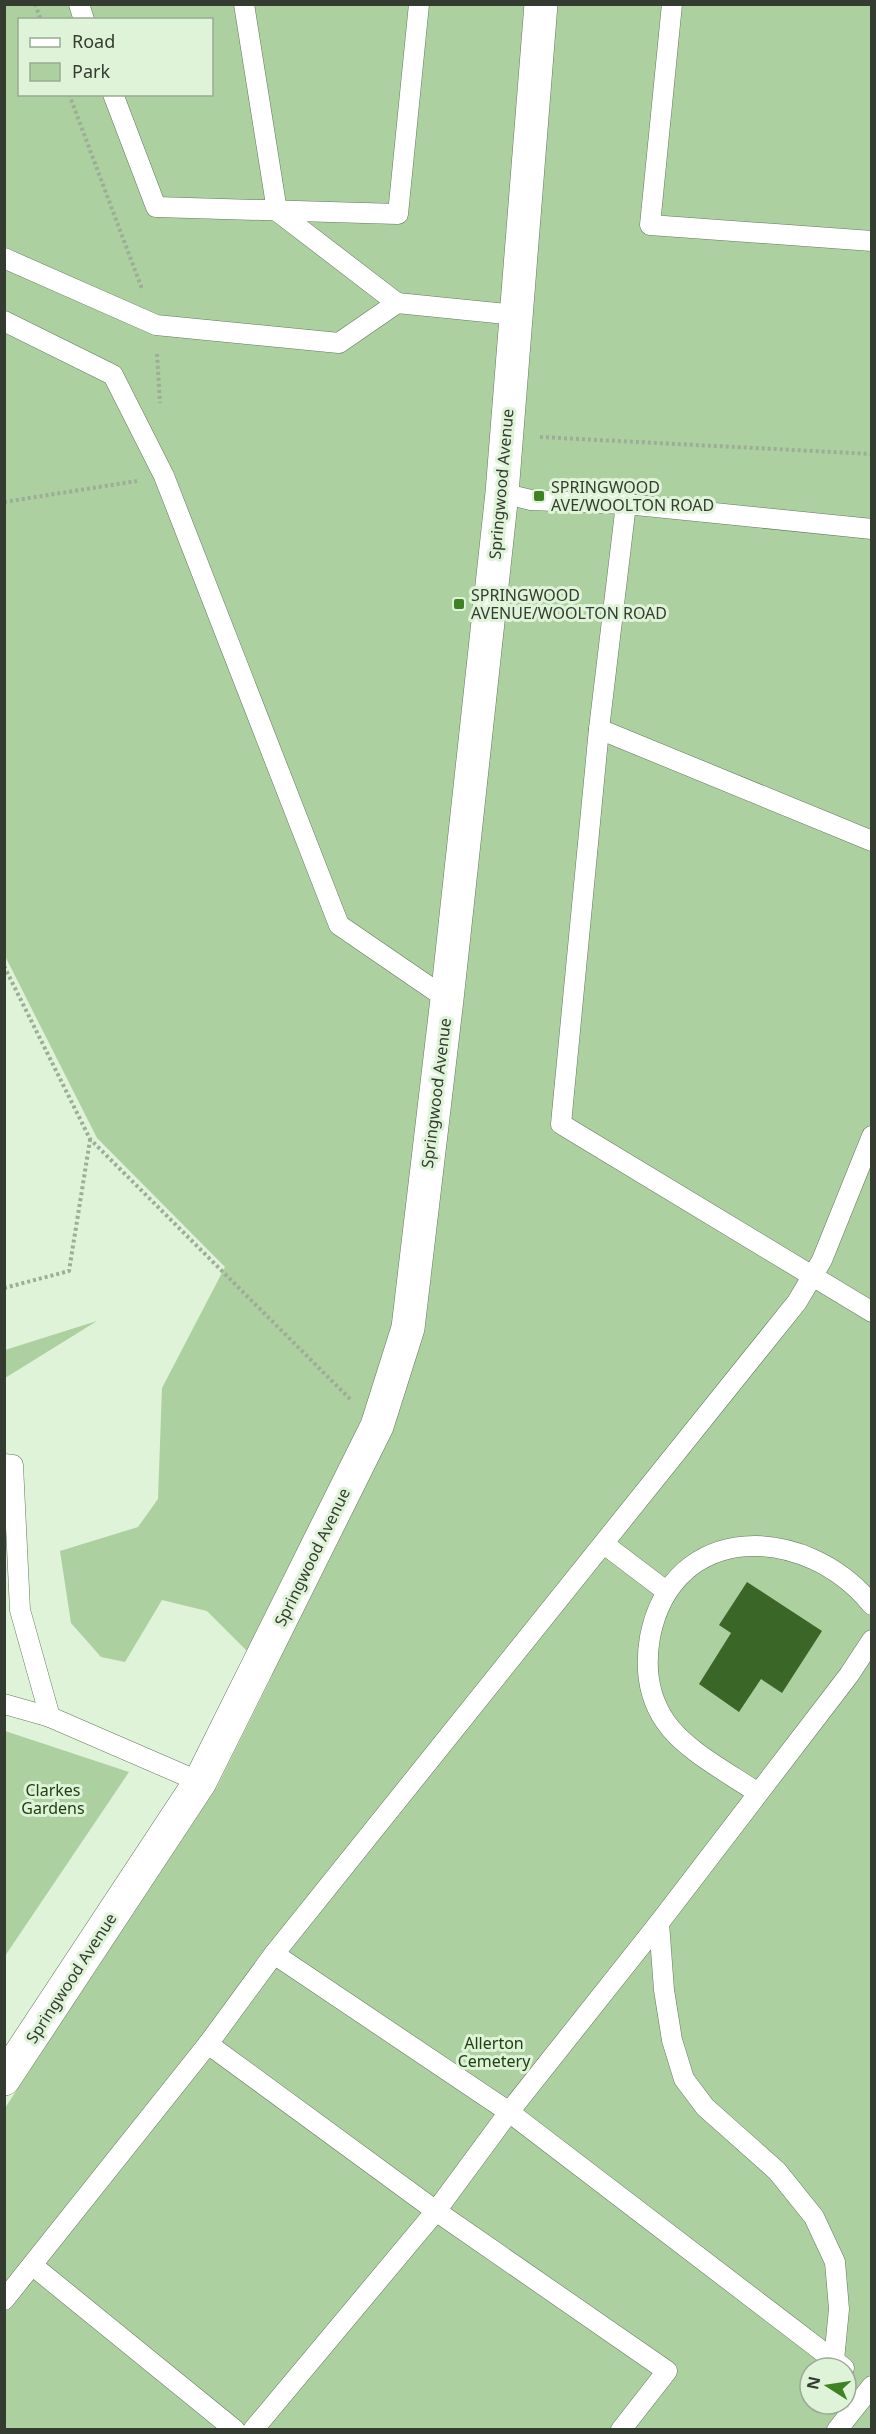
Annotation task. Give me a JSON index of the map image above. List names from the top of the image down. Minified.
{"streets":{"street":["Springwood Avenue"]},"parks":["Clarkes Gardens","Allerton Cemetery"],"places":{"transit":["SPRINGWOOD AVE/WOOLTON ROAD","SPRINGWOOD AVENUE/WOOLTON ROAD"]},"legend":["Road","Park"],"north":"left"}
